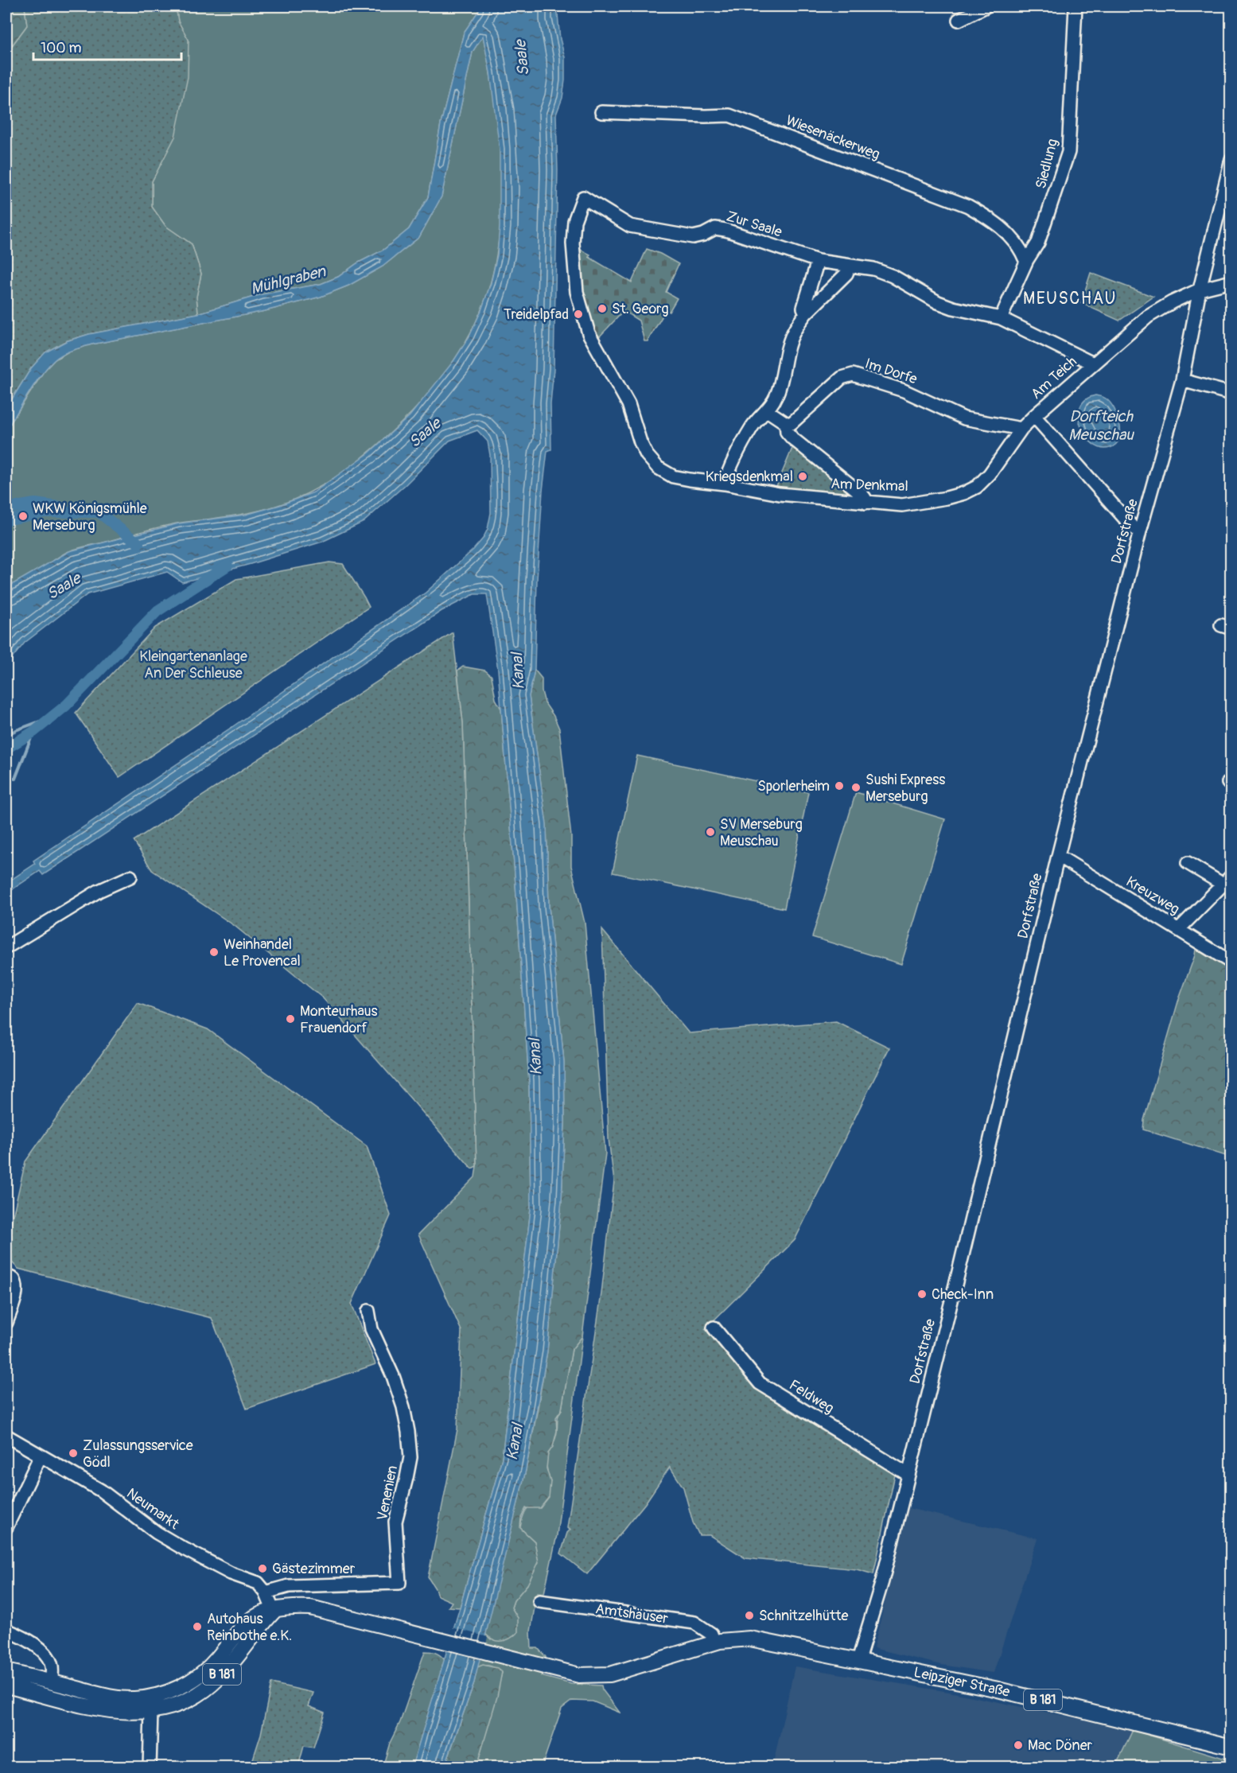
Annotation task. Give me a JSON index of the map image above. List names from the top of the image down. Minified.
{"streets":{"main road":["B 181","Leipziger Straße"],"street":["Wiesenäckerweg","Siedlung","Zur Saale","Im Dorfe","Am Teich","Am Denkmal","Dorfstraße","Kreuzweg","Feldweg","Venenien","Neumarkt","Amtshäuser"]},"crossings":[["Wiesenäckerweg","Siedlung"],["Siedlung","Zur Saale"],["Zur Saale","Am Teich"],["Zur Saale","Am Denkmal"],["Im Dorfe","Am Denkmal"],["Am Teich","Am Denkmal"],["Am Teich","Dorfstraße"],["Dorfstraße","Kreuzweg"],["Dorfstraße","Feldweg"],["Dorfstraße","B 181"],["Dorfstraße","Leipziger Straße"],["Venenien","Neumarkt"],["Amtshäuser","B 181"],["B 181","Leipziger Straße"]],"districts":["MEUSCHAU"],"water":["Saale","Mühlgraben","Dorfteich Meuschau","Kanal"],"parks":["Kleingartenanlage An Der Schleuse"],"places":["St. Georg","Treidelpfad","Kriegsdenkmal","WKW Königsmühle Merseburg","Sporlerheim","Sushi Express Merseburg","SV Merseburg Meuschau","Weinhandel Le Provencal","Monteurhaus Frauendorf","Check-Inn","Zulassungsservice Gödl","Gästezimmer","Schnitzelhütte","Autohaus Reinbothe e.K.","Mac Döner"],"scale_bar":"100 m"}
